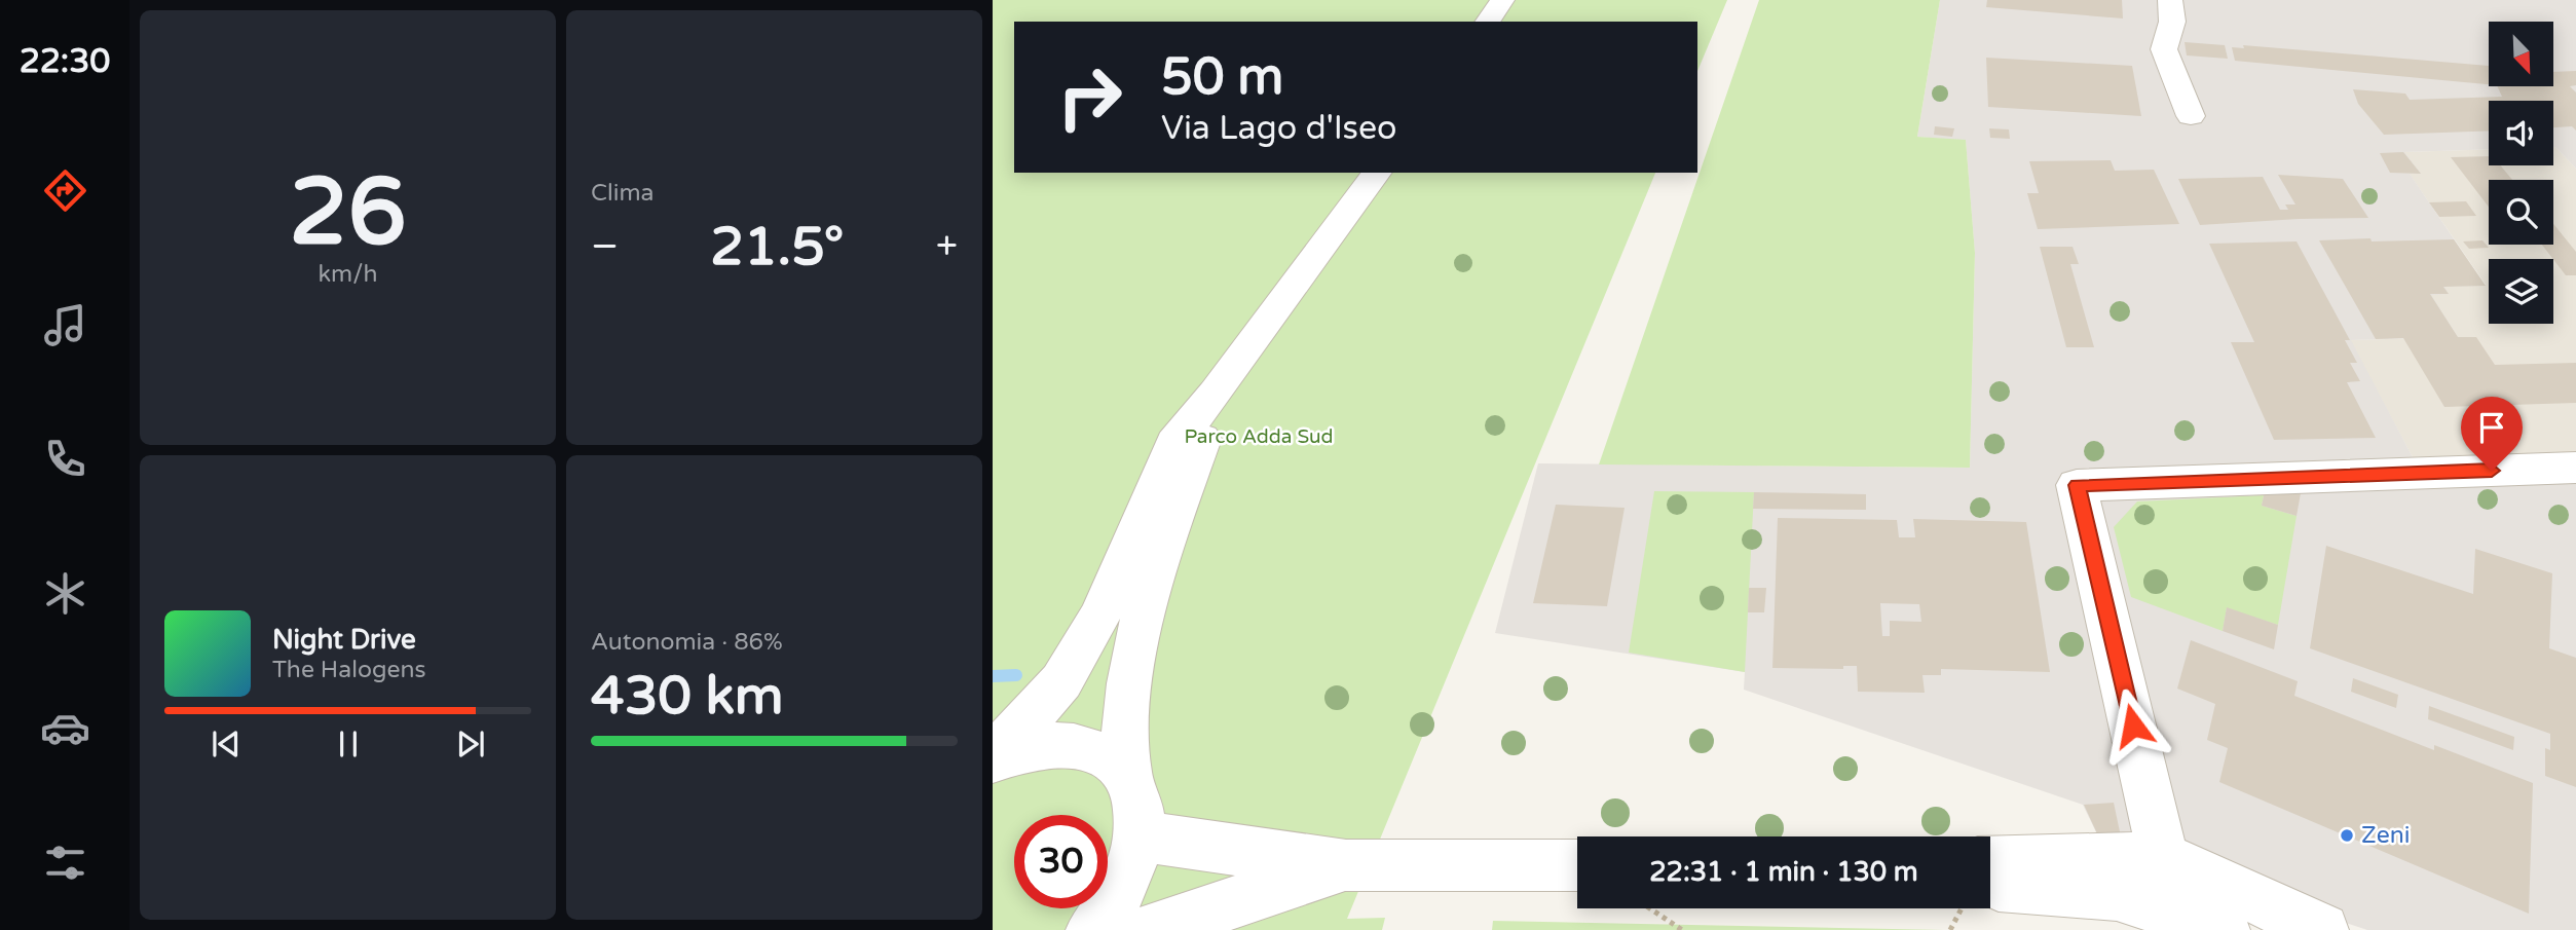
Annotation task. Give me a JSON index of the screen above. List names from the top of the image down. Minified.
{"parks":["Parco Adda Sud"],"places":["Zeni"],"north":"bottom right","page":{"tabs":"22:30","tile":[["26","km/h"],"Clima",["Autonomia · 86%","430 km"]],"turn":["50 m","Via Lago d'Iseo"],"heat":["−","21.5°","+"],"song":["Night Drive","The Halogens"],"limit":"30","trip":"22:31 · 1 min · 130 m"}}
